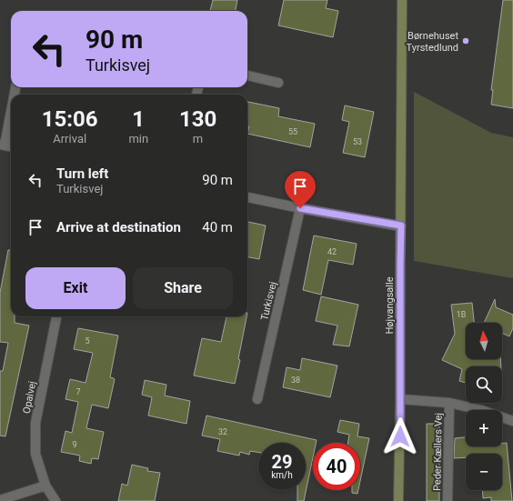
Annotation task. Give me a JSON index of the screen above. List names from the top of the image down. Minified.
{"streets":{"street":["Turkisvej","Højvangsalle","Opalvej","Peder Kællers Vej"]},"crossings":[["Højvangsalle","Peder Kællers Vej"]],"places":["Børnehuset Tyrstedlund"],"house_numbers":["55","53","42","1B","5","38","7","32","9"],"north":"top","page":{"turn":["90 m","Turkisvej"],"eta":["15:06","Arrival","1","min","130","m"],"list":[{"name":"Turn left","note":"Turkisvej","value":"90 m"},{"name":"Arrive at destination","value":"40 m"}],"buttons":["Exit","Share"],"map_buttons":["+","−"],"speed":"29 km/h","limit":"40"}}
